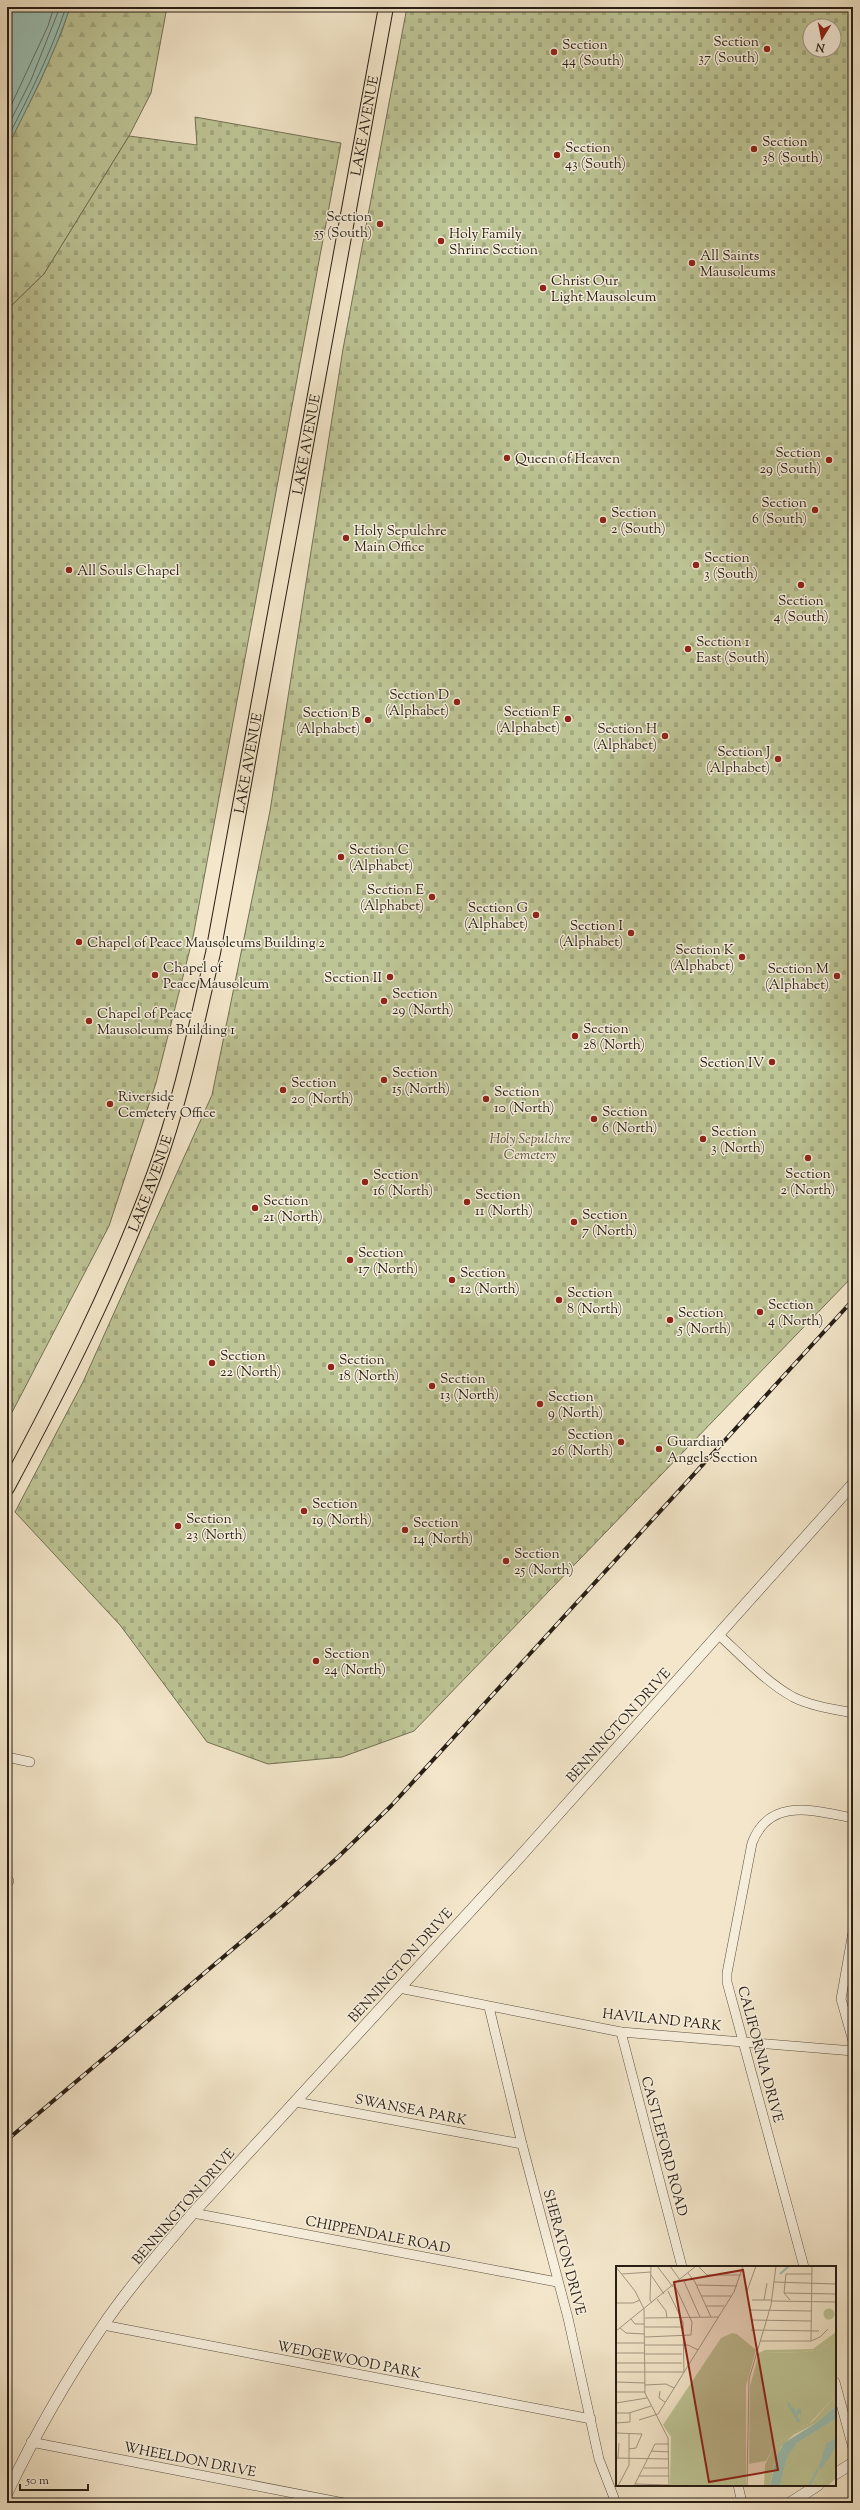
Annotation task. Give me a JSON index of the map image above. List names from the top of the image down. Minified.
{"streets":{"main road":["LAKE AVENUE"],"street":["BENNINGTON DRIVE","HAVILAND PARK","CALIFORNIA DRIVE","SWANSEA PARK","CASTLEFORD ROAD","CHIPPENDALE ROAD","SHERATON DRIVE","WEDGEWOOD PARK","WHEELDON DRIVE"]},"crossings":[["BENNINGTON DRIVE","HAVILAND PARK"],["BENNINGTON DRIVE","SWANSEA PARK"],["BENNINGTON DRIVE","CHIPPENDALE ROAD"],["BENNINGTON DRIVE","WEDGEWOOD PARK"],["BENNINGTON DRIVE","WHEELDON DRIVE"],["HAVILAND PARK","CALIFORNIA DRIVE"],["HAVILAND PARK","CASTLEFORD ROAD"],["HAVILAND PARK","SHERATON DRIVE"],["SWANSEA PARK","SHERATON DRIVE"],["CHIPPENDALE ROAD","SHERATON DRIVE"],["SHERATON DRIVE","WEDGEWOOD PARK"]],"parks":["Holy Sepulchre Cemetery"],"places":["Section 37 (South)","Section 44 (South)","Section 38 (South)","Section 43 (South)","Section 55 (South)","Holy Family Shrine Section","All Saints Mausoleums","Christ Our Light Mausoleum","Queen of Heaven","Section 29 (South)","Section 6 (South)","Section 2 (South)","Holy Sepulchre Main Office","Section 3 (South)","All Souls Chapel","Section 4 (South)","Section 1 East (South)","Section D (Alphabet)","Section F (Alphabet)","Section B (Alphabet)","Section H (Alphabet)","Section J (Alphabet)","Section C (Alphabet)","Section E (Alphabet)","Section G (Alphabet)","Section I (Alphabet)","Chapel of Peace Mausoleums Building 2","Section K (Alphabet)","Chapel of Peace Mausoleum","Section M (Alphabet)","Section II","Section 29 (North)","Chapel of Peace Mausoleums Building 1","Section 28 (North)","Section IV","Section 15 (North)","Section 20 (North)","Section 10 (North)","Riverside Cemetery Office","Section 6 (North)","Section 3 (North)","Section 2 (North)","Section 16 (North)","Section 11 (North)","Section 21 (North)","Section 7 (North)","Section 17 (North)","Section 12 (North)","Section 8 (North)","Section 4 (North)","Section 5 (North)","Section 22 (North)","Section 18 (North)","Section 13 (North)","Section 9 (North)","Section 26 (North)","Guardian Angels Section","Section 19 (North)","Section 23 (North)","Section 14 (North)","Section 25 (North)","Section 24 (North)"],"scale_bar":"50 m","north":"bottom"}
